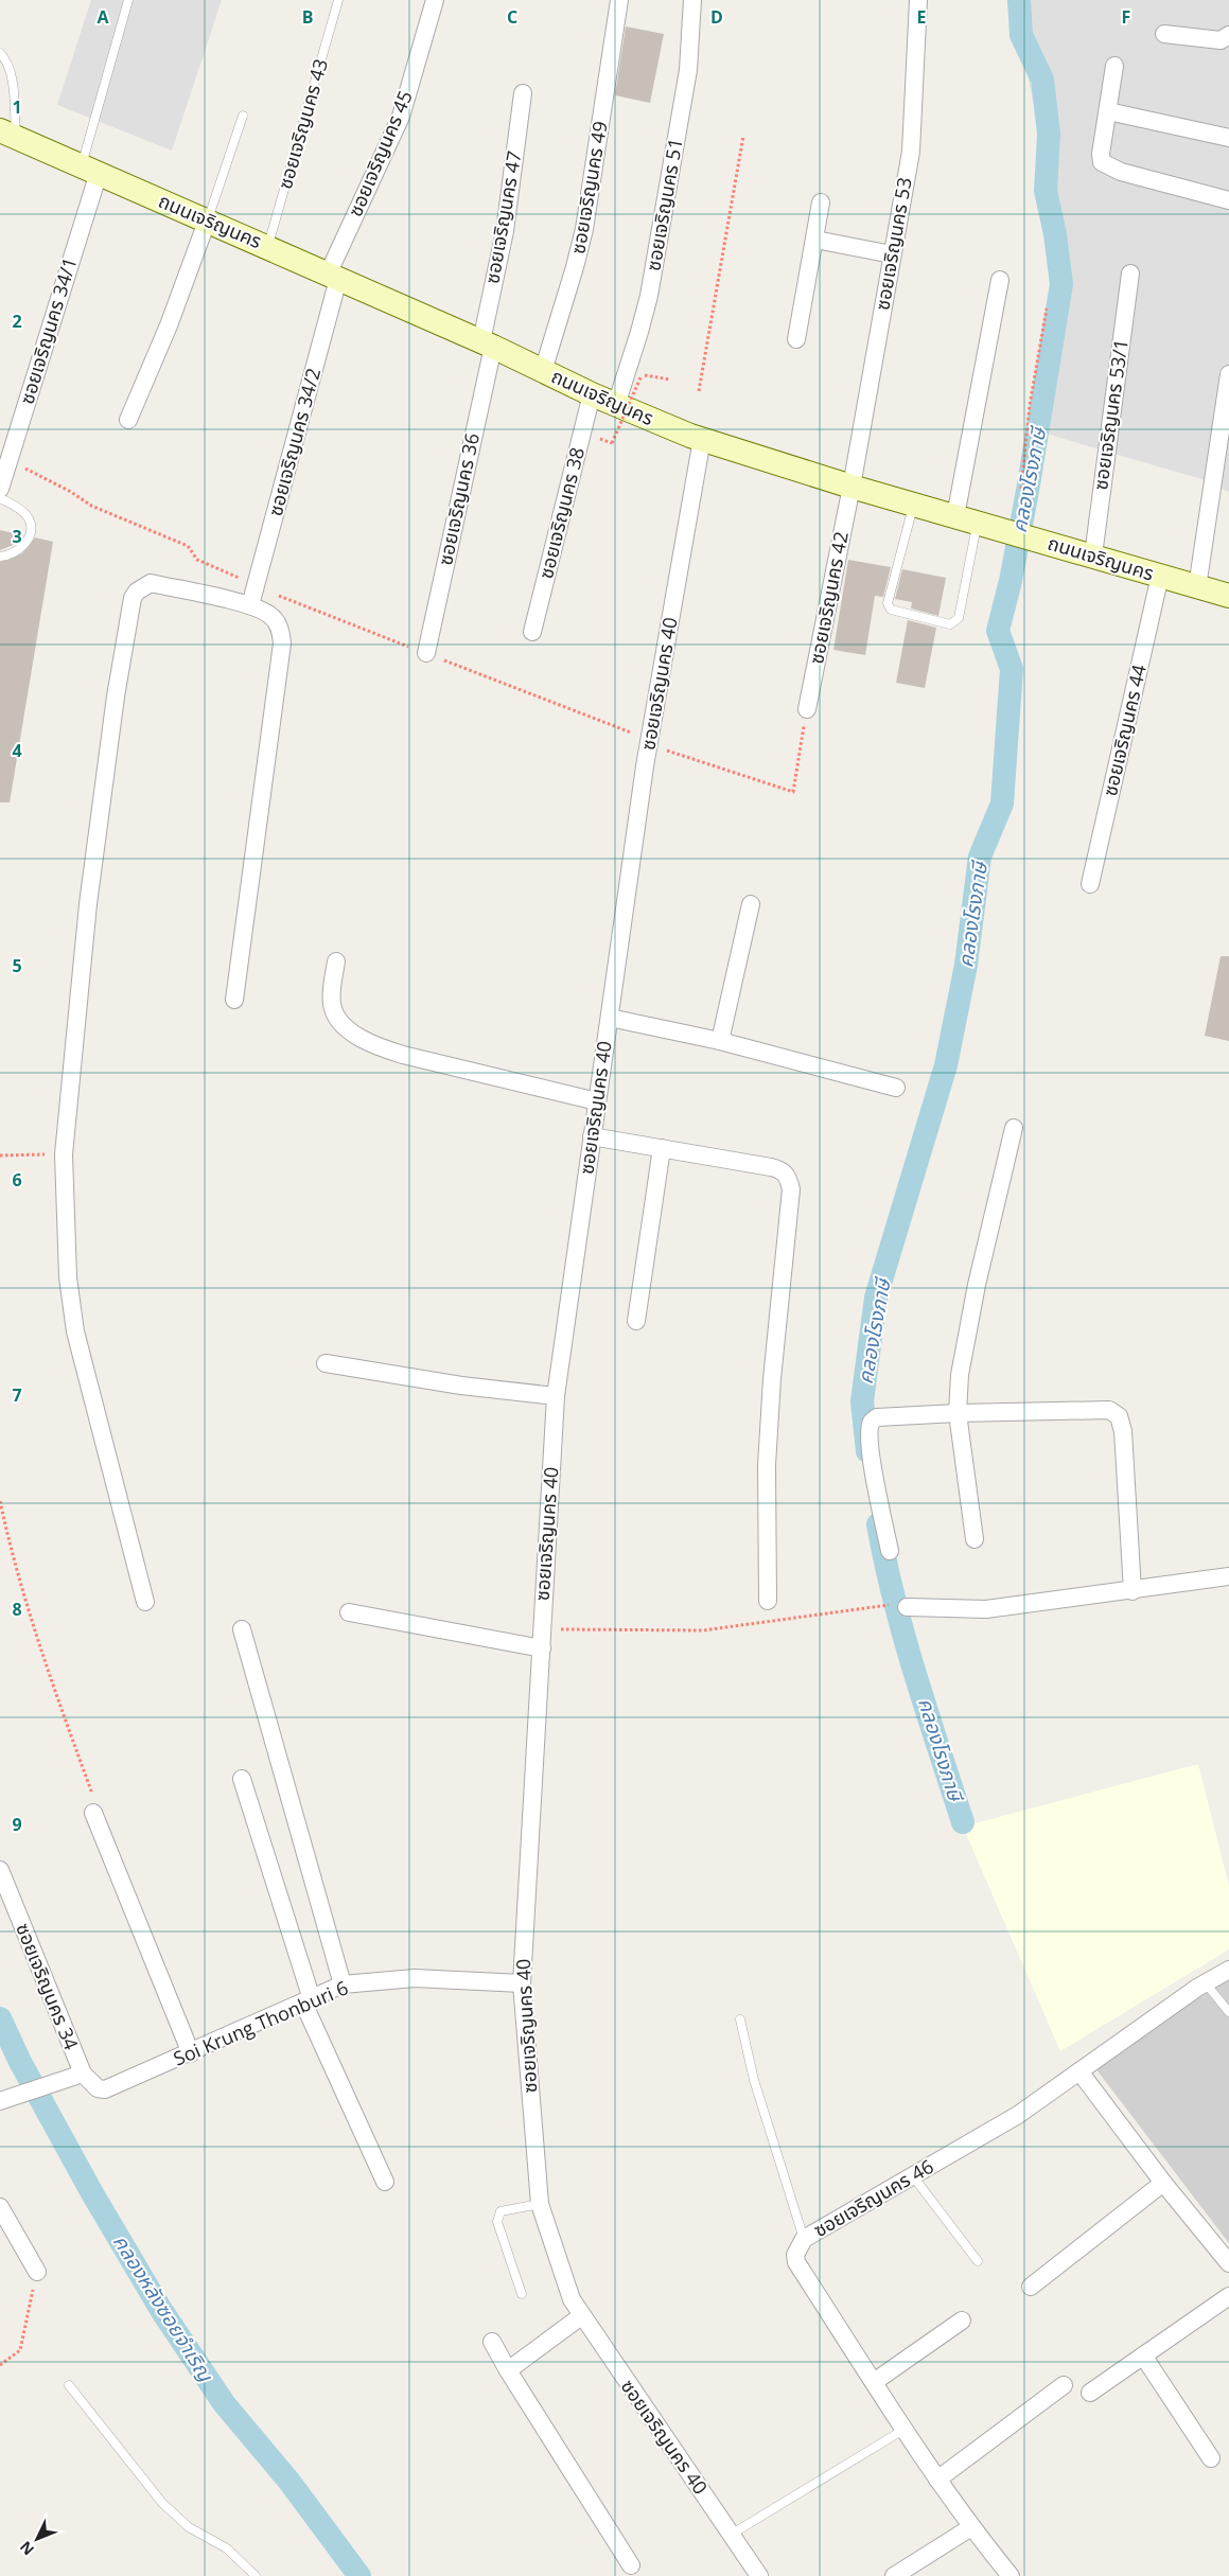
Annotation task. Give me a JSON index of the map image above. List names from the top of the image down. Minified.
{"streets":{"main road":["ถนนเจริญนคร"],"street":["ซอยเจริญนคร 45","ซอยเจริญนคร 49","ซอยเจริญนคร 51","ซอยเจริญนคร 47","ซอยเจริญนคร 53","ซอยเจริญนคร 34/1","ซอยเจริญนคร 53/1","ซอยเจริญนคร 34/2","ซอยเจริญนคร 36","ซอยเจริญนคร 38","ซอยเจริญนคร 42","ซอยเจริญนคร 40","ซอยเจริญนคร 44","ซอยเจริญนคร 34","Soi Krung Thonburi 6","ซอยเจริญนคร 46"],"lane":["ซอยเจริญนคร 43"]},"crossings":[["ซอยเจริญนคร 43","ถนนเจริญนคร"],["ซอยเจริญนคร 45","ถนนเจริญนคร"],["ซอยเจริญนคร 45","ซอยเจริญนคร 34/2"],["ซอยเจริญนคร 49","ถนนเจริญนคร"],["ซอยเจริญนคร 51","ถนนเจริญนคร"],["ซอยเจริญนคร 47","ถนนเจริญนคร"],["ซอยเจริญนคร 47","ซอยเจริญนคร 36"],["ถนนเจริญนคร","ซอยเจริญนคร 53"],["ถนนเจริญนคร","ซอยเจริญนคร 34/1"],["ถนนเจริญนคร","ซอยเจริญนคร 53/1"],["ถนนเจริญนคร","ซอยเจริญนคร 34/2"],["ถนนเจริญนคร","ซอยเจริญนคร 36"],["ถนนเจริญนคร","ซอยเจริญนคร 38"],["ถนนเจริญนคร","ซอยเจริญนคร 42"],["ถนนเจริญนคร","ซอยเจริญนคร 40"],["ถนนเจริญนคร","ซอยเจริญนคร 44"],["ซอยเจริญนคร 53","ซอยเจริญนคร 42"],["ซอยเจริญนคร 40","Soi Krung Thonburi 6"],["ซอยเจริญนคร 34","Soi Krung Thonburi 6"]],"water":["คลองโรงภาษี","คลองหลังซอยจำเริญ"],"north":"bottom left","grid":{"columns":["A","B","C","D","E","F"],"rows":["1","2","3","4","5","6","7","8","9"]}}
